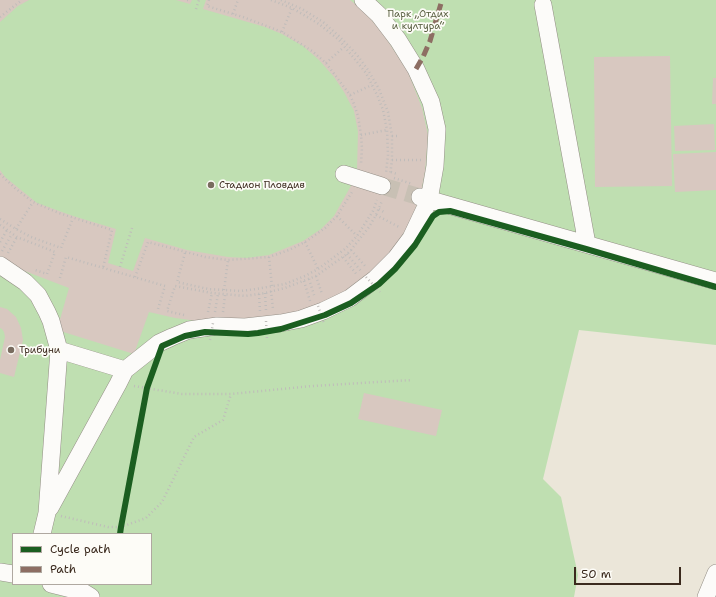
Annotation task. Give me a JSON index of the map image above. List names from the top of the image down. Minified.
{"parks":["Парк „Отдих и култура“"],"places":["Стадион Пловдив","Трибуни"],"legend":["Cycle path","Path"],"scale_bar":"50 m"}
